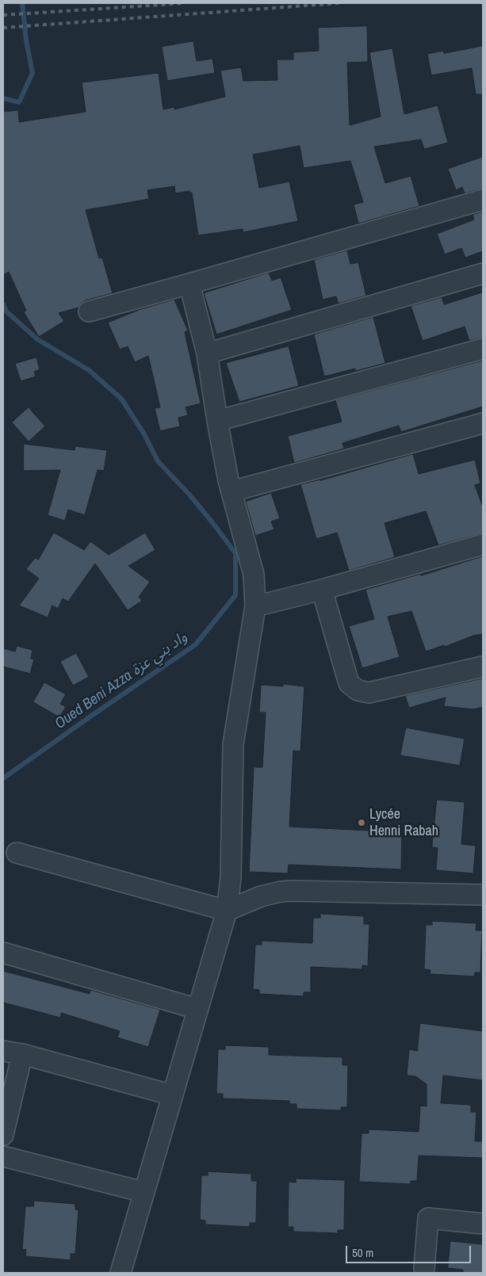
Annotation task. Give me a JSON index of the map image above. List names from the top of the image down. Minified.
{"water":["Oued Beni Azza واد بني عزة"],"places":["Lycée Henni Rabah"],"scale_bar":"50 m"}
